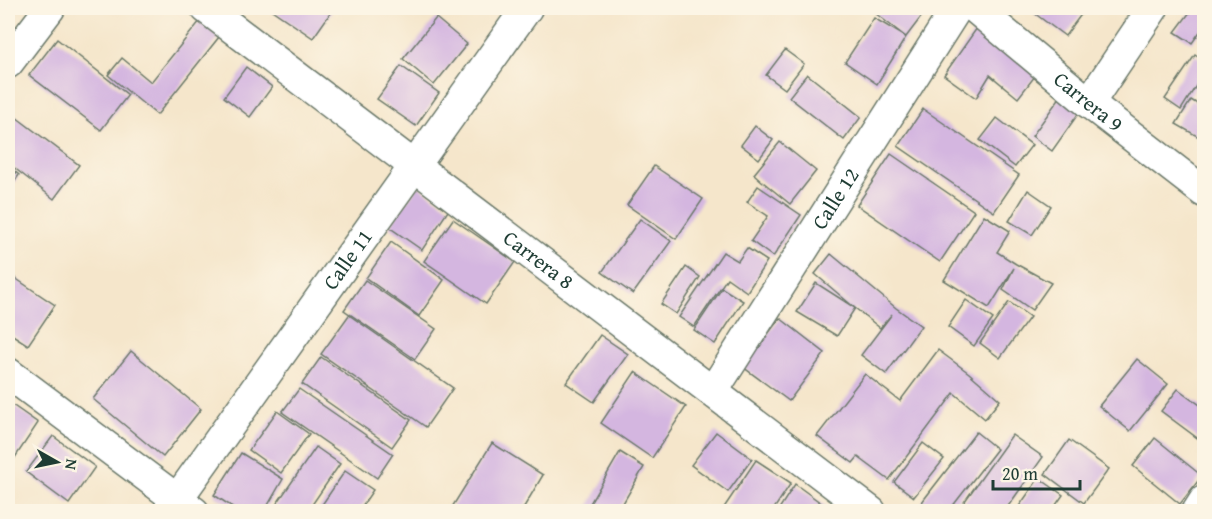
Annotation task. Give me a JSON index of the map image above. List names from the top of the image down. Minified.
{"streets":{"street":["Carrera 9","Calle 12","Calle 11","Carrera 8"]},"crossings":[["Calle 12","Carrera 8"],["Calle 11","Carrera 8"]],"scale_bar":"20 m","north":"right"}
